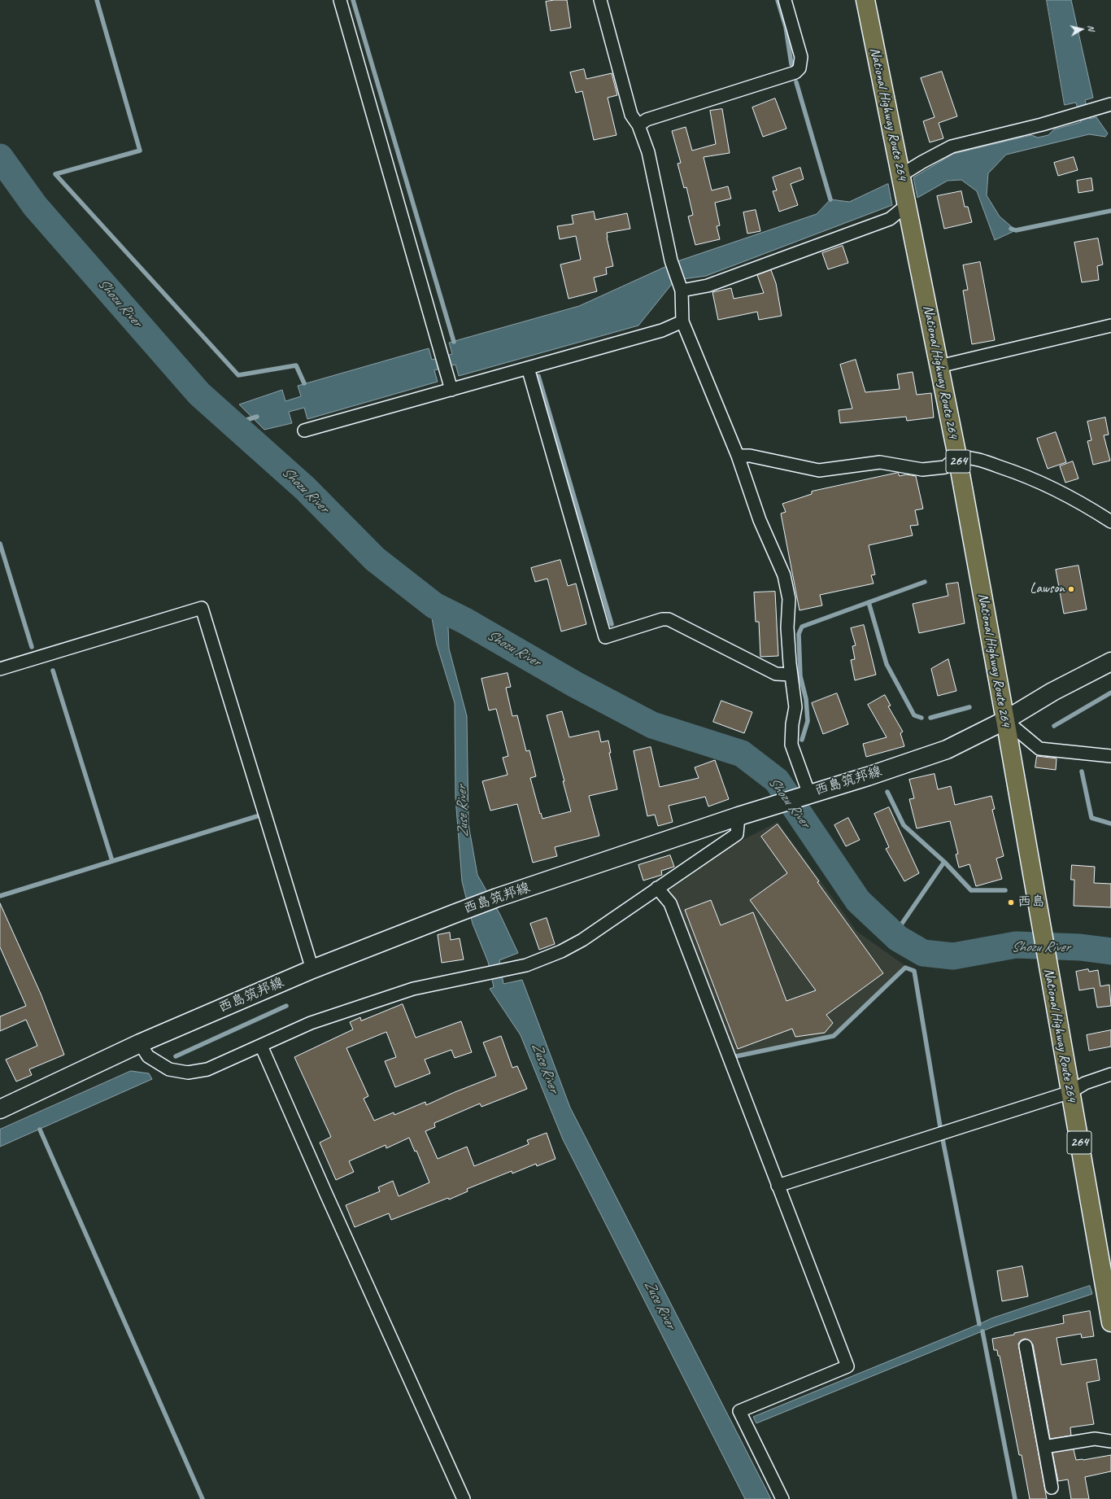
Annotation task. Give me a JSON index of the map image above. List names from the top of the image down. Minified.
{"streets":{"highway":["National Highway Route 264","264"],"main road":["西島筑邦線"]},"crossings":[["National Highway Route 264","西島筑邦線"]],"water":["Shozu River","Zuse River"],"places":["Lawson","西島"],"north":"right"}
